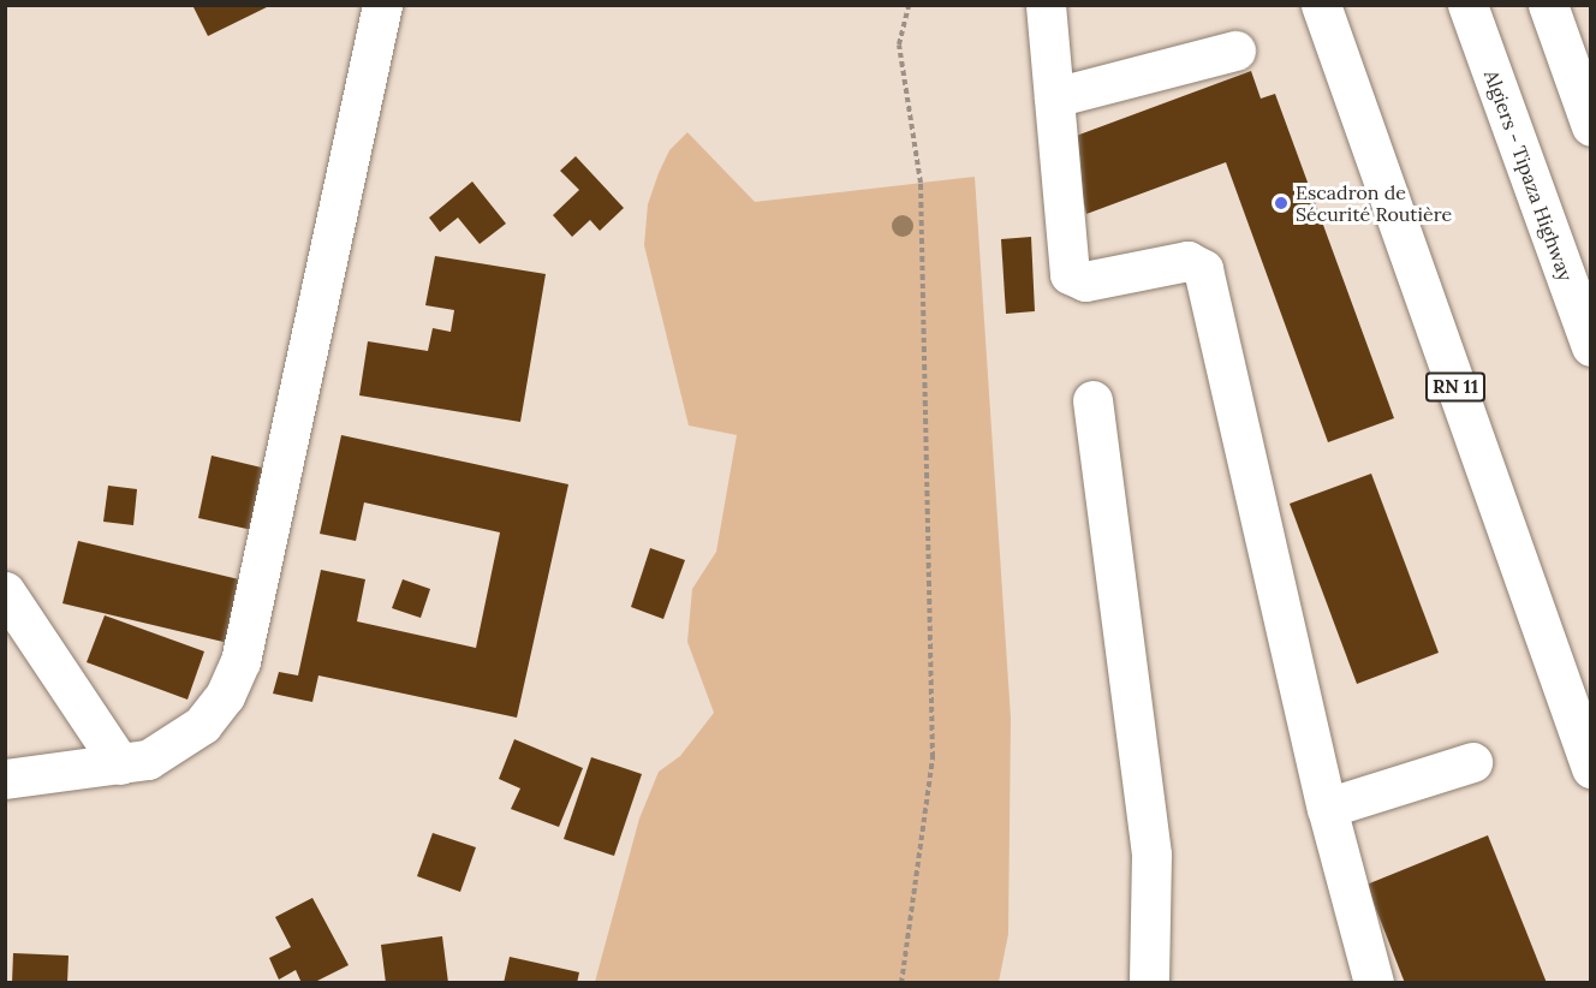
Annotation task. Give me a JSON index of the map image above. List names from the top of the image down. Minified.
{"streets":{"main road":["Algiers - Tipaza Highway","RN 11"]},"places":["Escadron de Sécurité Routière"]}
